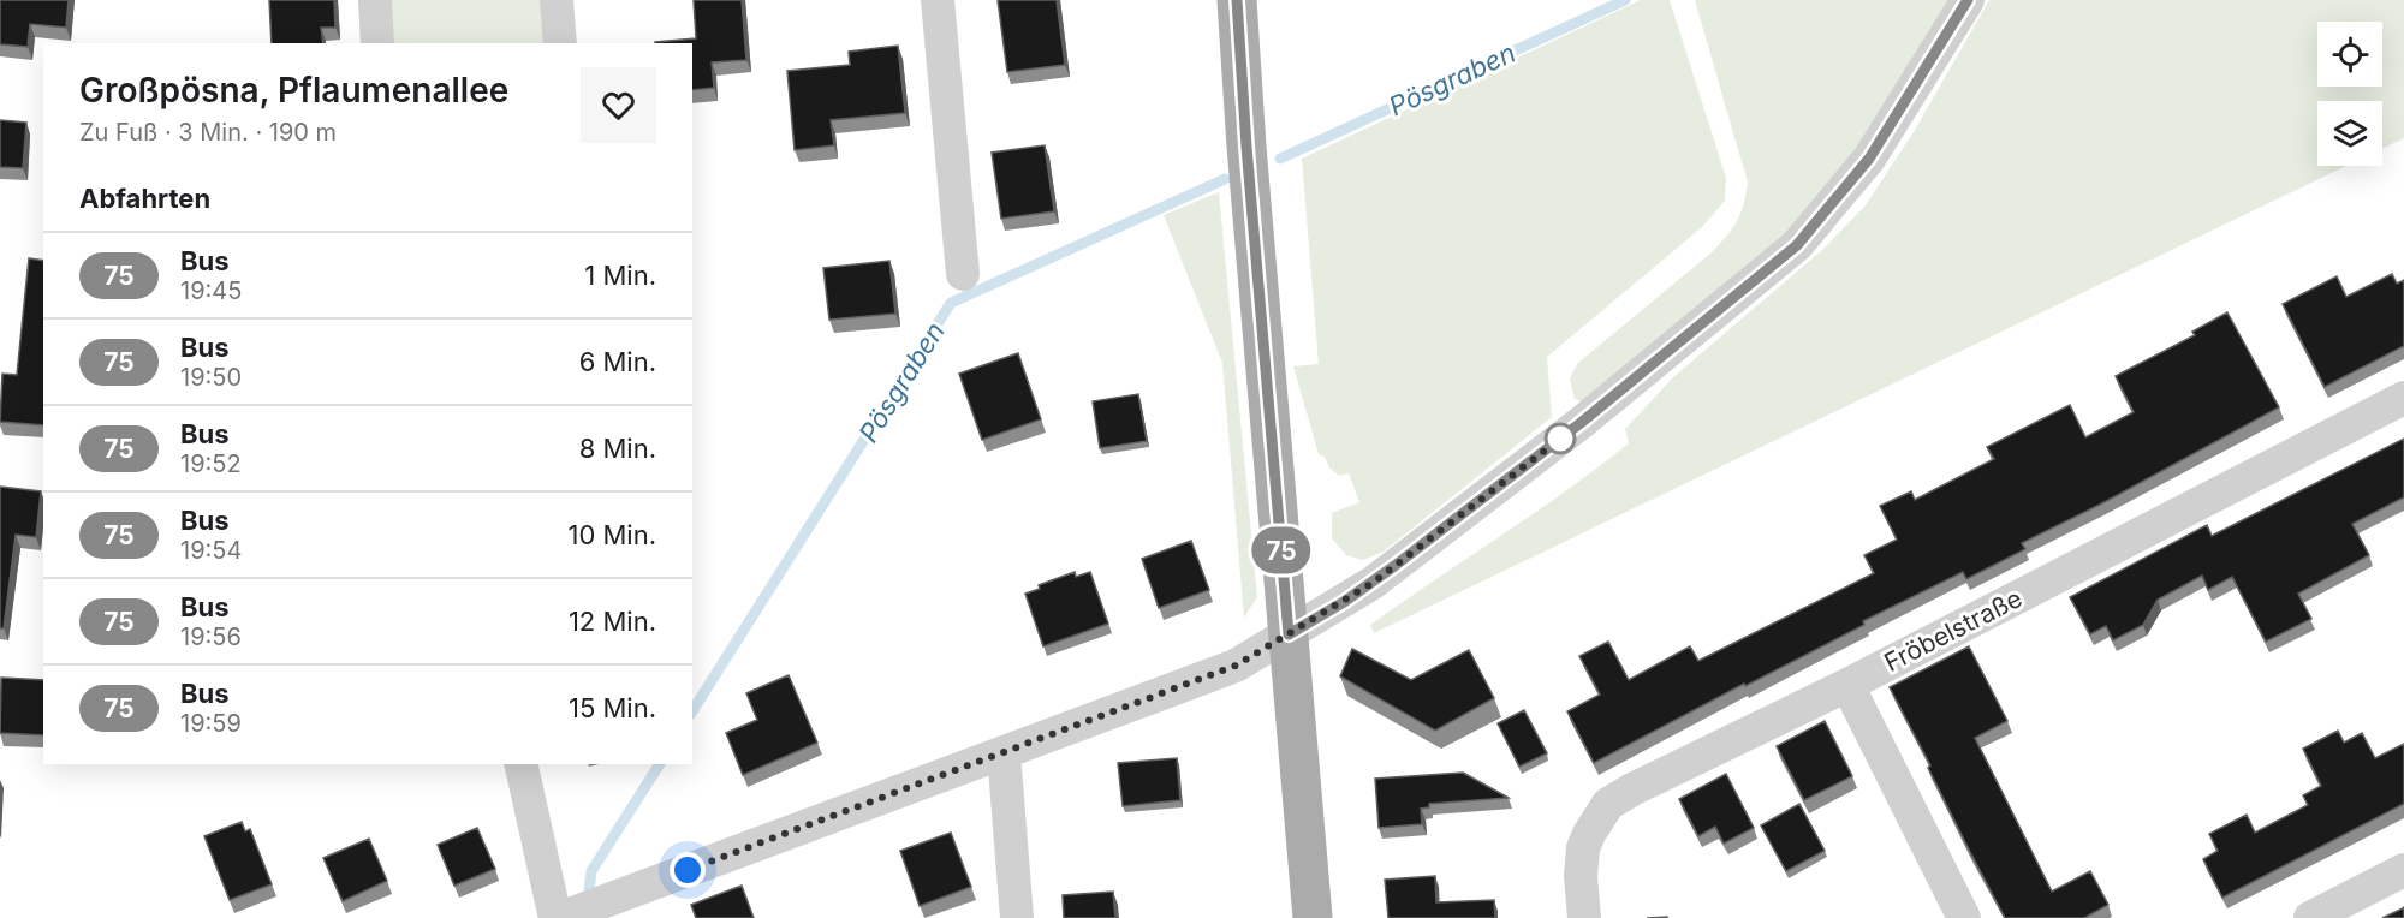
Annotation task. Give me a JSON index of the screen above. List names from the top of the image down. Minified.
{"streets":{"street":["Fröbelstraße"]},"water":["Pösgraben"],"lines":["bus line 75"],"page":{"on_map":"75","heading":[["Großpösna, Pflaumenallee","Zu Fuß · 3 Min. · 190 m"],"Abfahrten"],"list":[{"mark":"75","name":"Bus","note":"19:45","value":"1 Min."},{"mark":"75","name":"Bus","note":"19:50","value":"6 Min."},{"mark":"75","name":"Bus","note":"19:52","value":"8 Min."},{"mark":"75","name":"Bus","note":"19:54","value":"10 Min."},{"mark":"75","name":"Bus","note":"19:56","value":"12 Min."},{"mark":"75","name":"Bus","note":"19:59","value":"15 Min."}]}}
